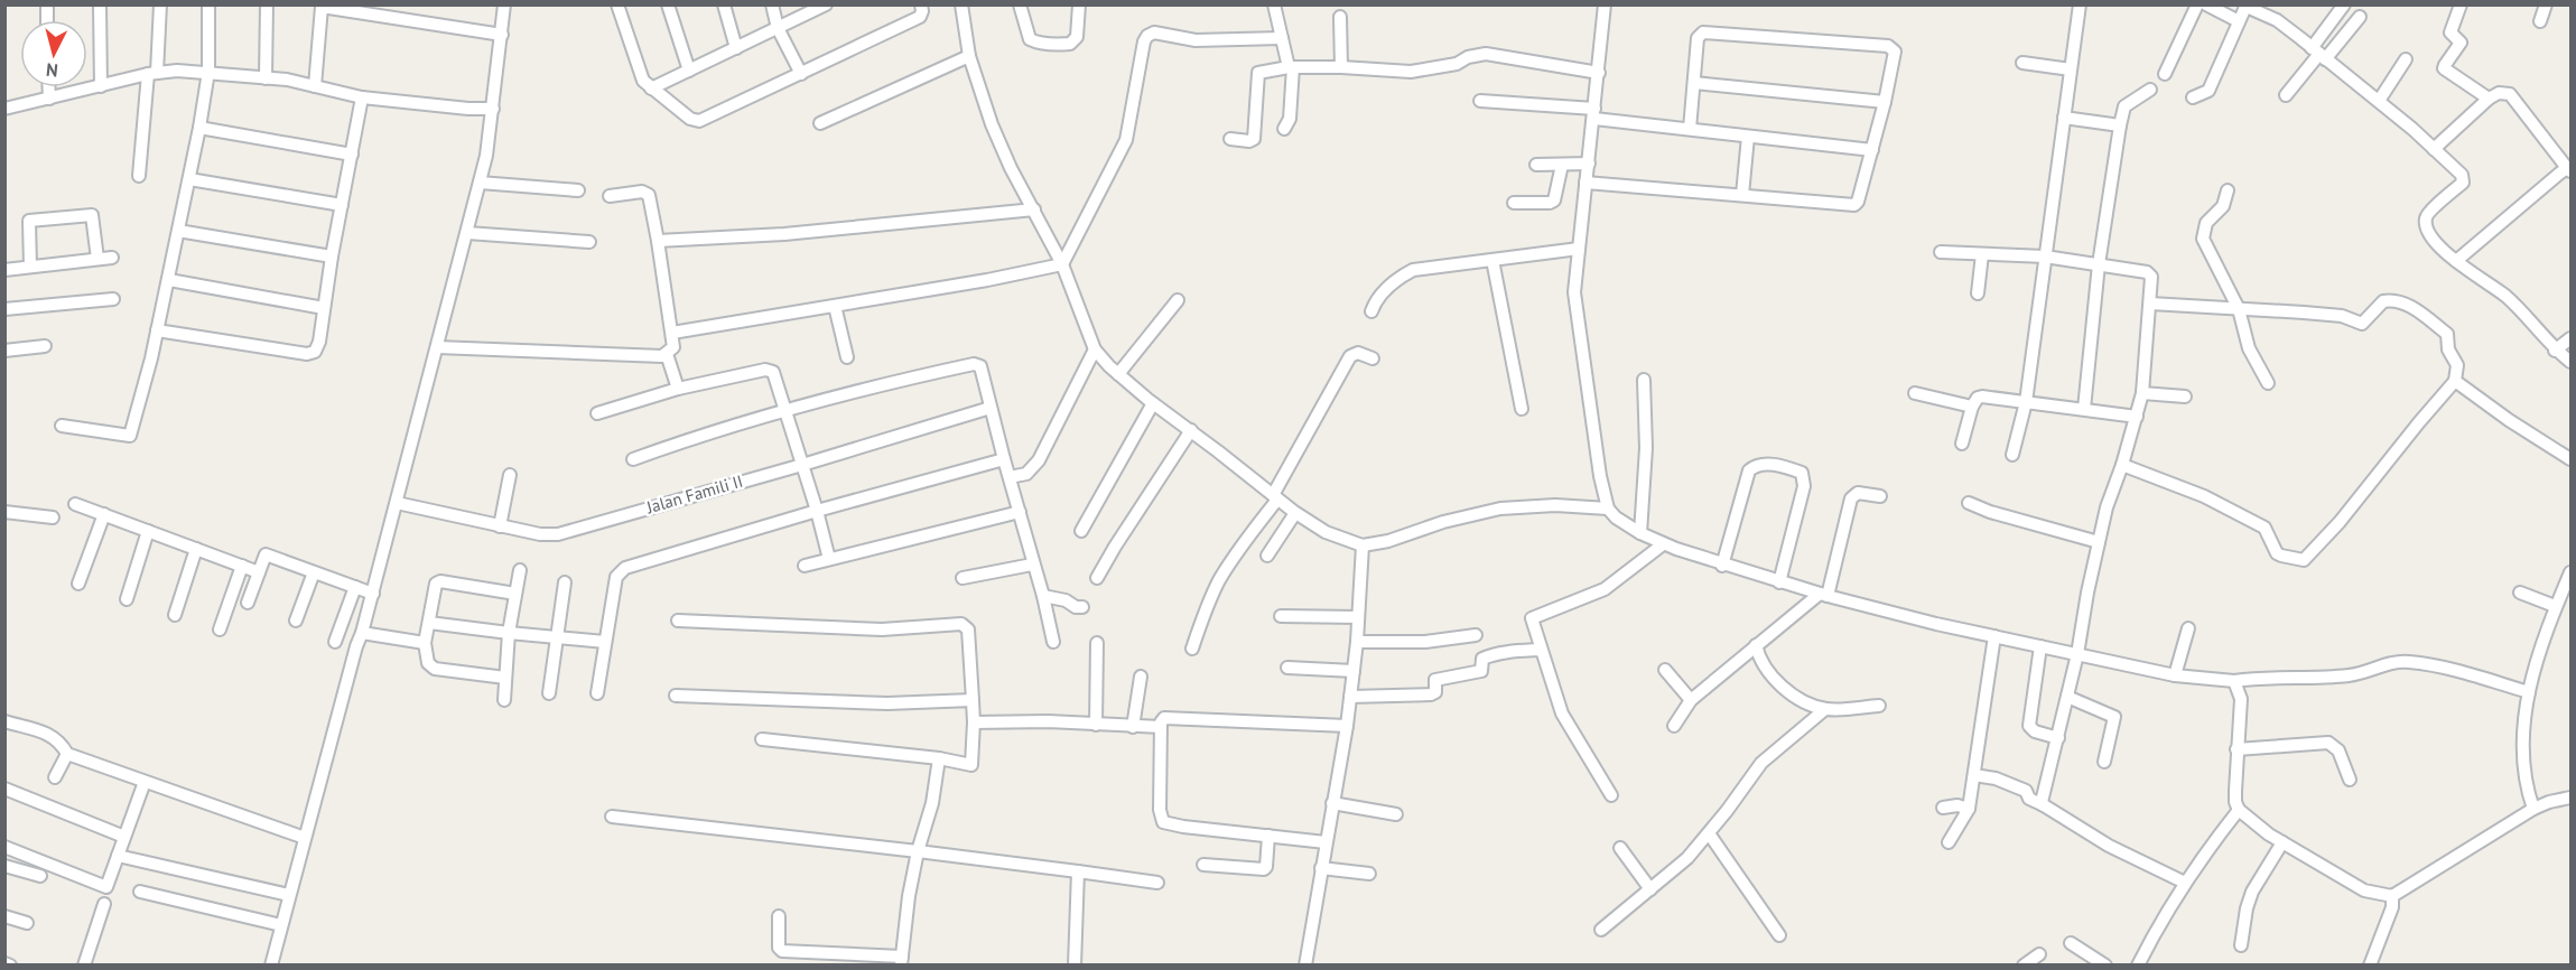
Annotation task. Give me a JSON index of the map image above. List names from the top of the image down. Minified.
{"streets":{"street":["Jalan Famili II"]},"north":"bottom"}
